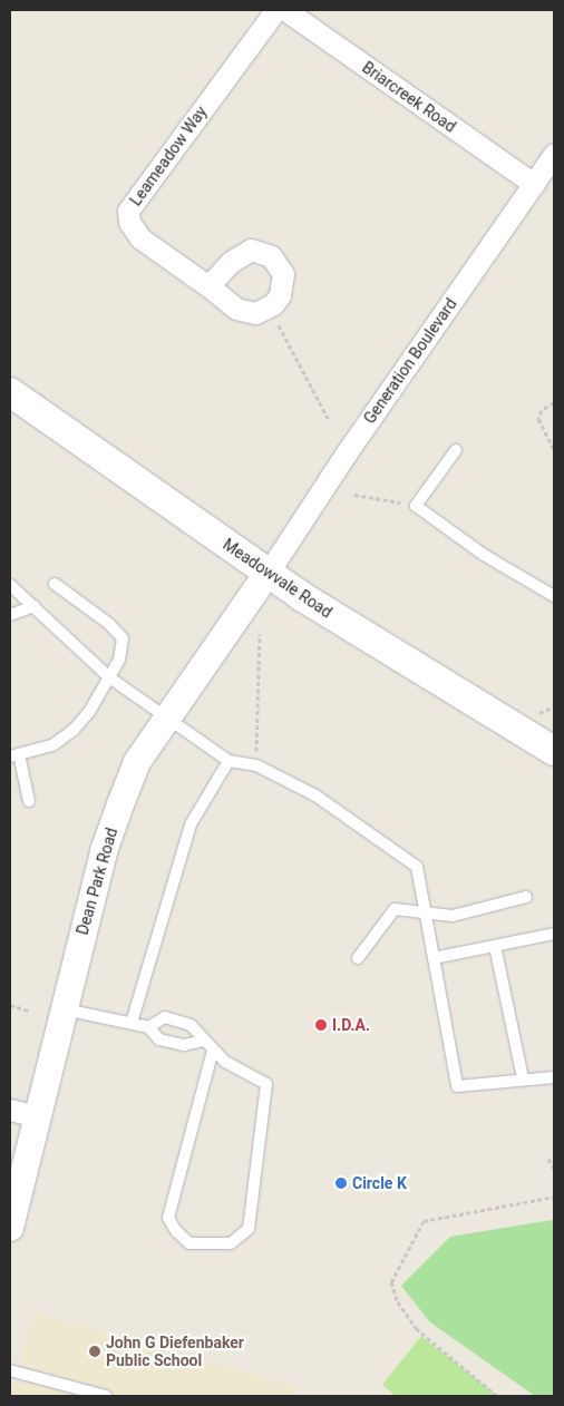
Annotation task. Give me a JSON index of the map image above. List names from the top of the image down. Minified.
{"streets":{"main road":["Meadowvale Road"],"street":["Briarcreek Road","Leameadow Way","Generation Boulevard","Dean Park Road"]},"crossings":[["Briarcreek Road","Generation Boulevard"],["Generation Boulevard","Meadowvale Road"],["Generation Boulevard","Dean Park Road"],["Meadowvale Road","Dean Park Road"]],"places":["I.D.A.","Circle K","John G Diefenbaker Public School"]}
